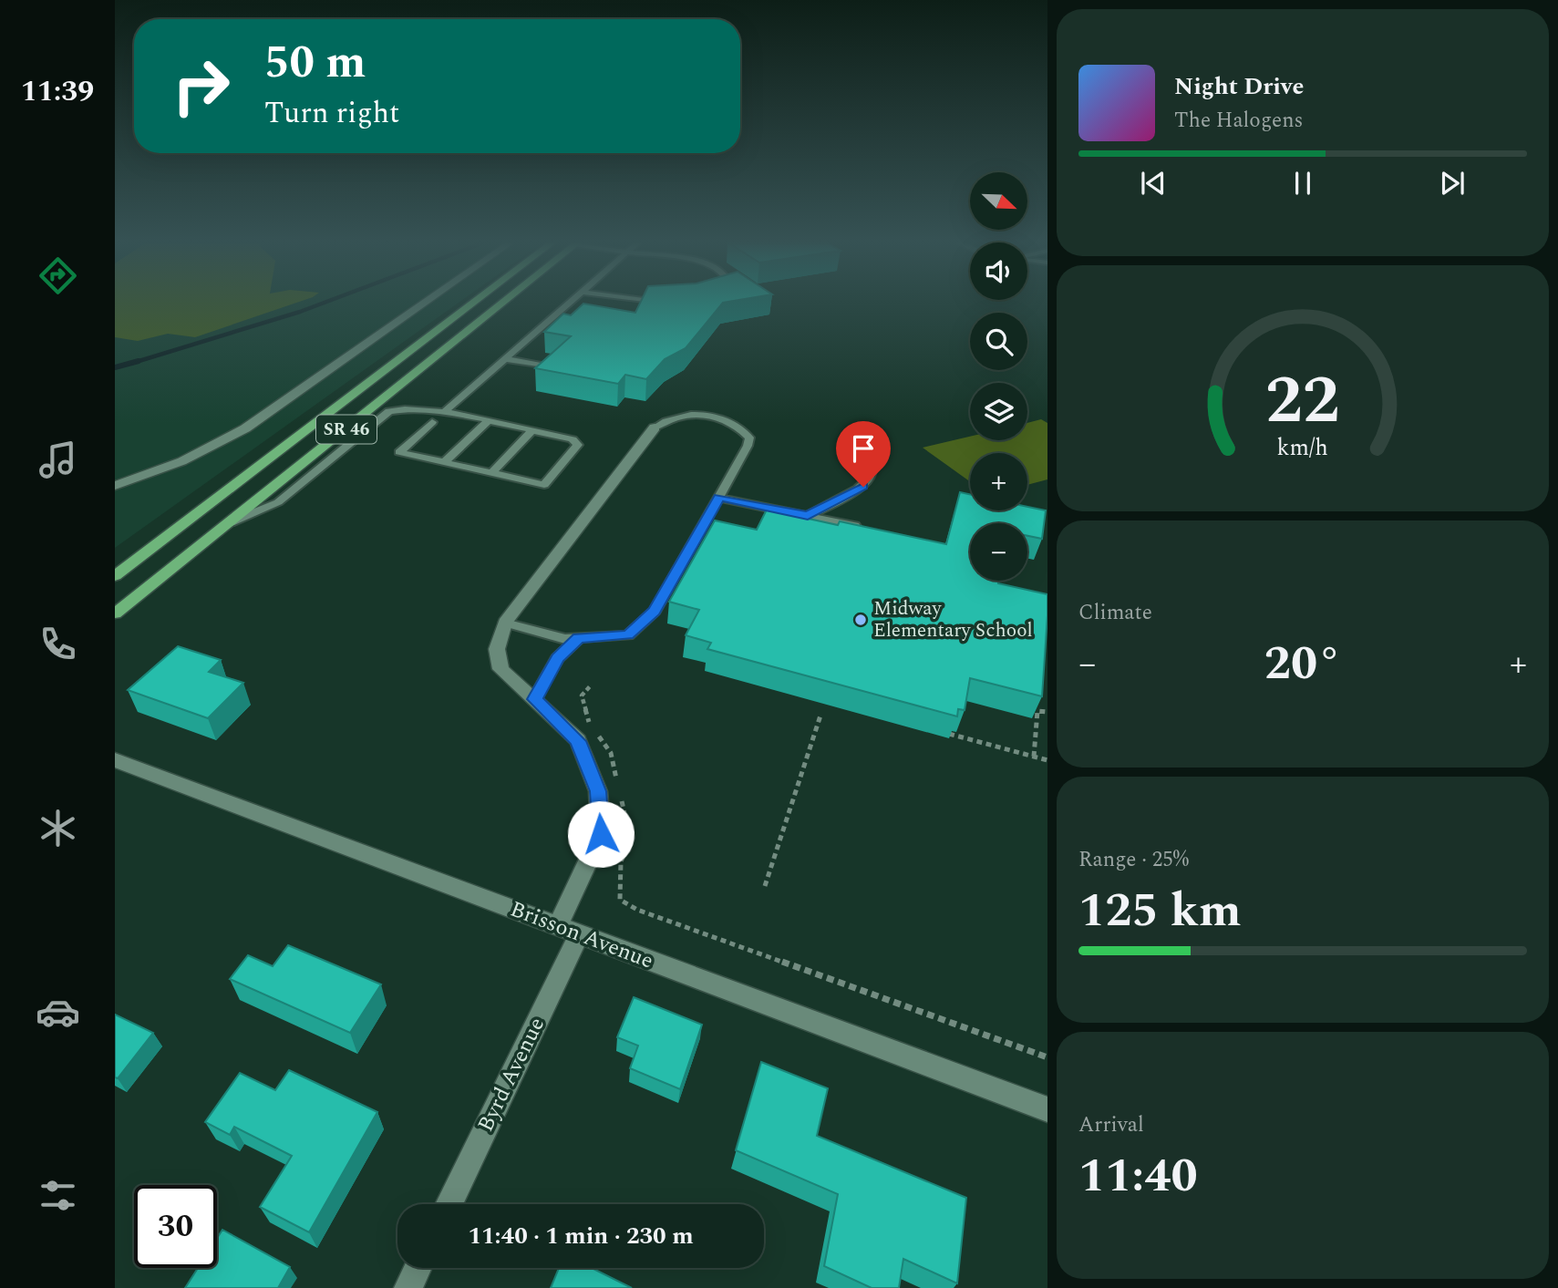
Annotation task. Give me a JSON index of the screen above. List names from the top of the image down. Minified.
{"streets":{"main road":["SR 46"],"street":["Brisson Avenue","Byrd Avenue"]},"crossings":[["Brisson Avenue","Byrd Avenue"]],"places":["Midway Elementary School"],"north":"bottom right","page":{"tabs":"11:39","turn":["50 m","Turn right"],"song":["Night Drive","The Halogens"],"map_buttons":["+","−"],"tile":["Climate",["Range · 25%","125 km"],["Arrival","11:40"]],"heat":["−","20°","+"],"limit":"30","trip":"11:40 · 1 min · 230 m","gauge":["22","km/h"]}}
